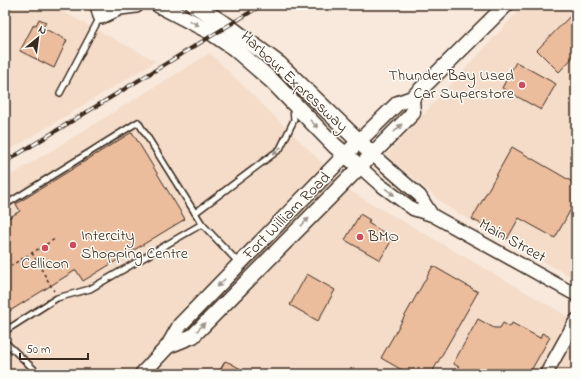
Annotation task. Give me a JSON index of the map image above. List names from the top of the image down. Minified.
{"streets":{"main road":["Harbour Expressway","Fort William Road"],"street":["Main Street"]},"crossings":[["Harbour Expressway","Fort William Road"],["Harbour Expressway","Main Street"],["Fort William Road","Main Street"]],"places":["Thunder Bay Used Car Superstore","BMO","Intercity Shopping Centre","Cellicon"],"scale_bar":"50 m","north":"top right"}
